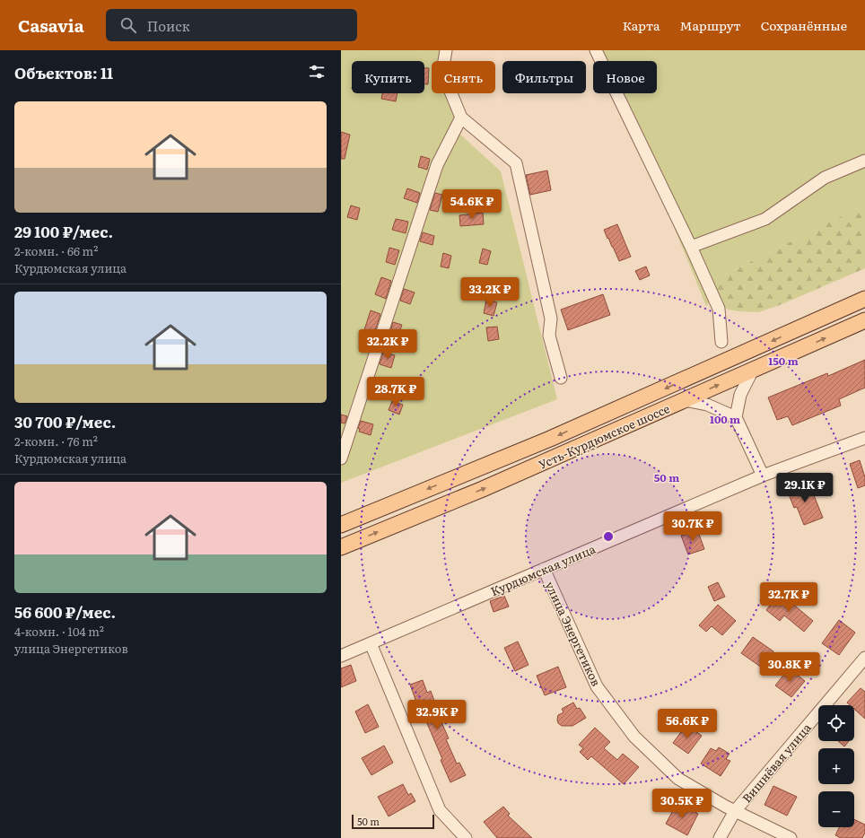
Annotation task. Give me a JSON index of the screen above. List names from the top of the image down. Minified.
{"streets":{"main road":["Усть-Курдюмское шоссе"],"street":["Курдюмская улица","улица Энергетиков","Вишнёвая улица"]},"crossings":[["Курдюмская улица","улица Энергетиков"],["улица Энергетиков","Вишнёвая улица"]],"scale_bar":"50 m","page":{"header":"Casavia","search":"Поиск","nav":["Карта","Маршрут","Сохранённые"],"heading":"Объектов: 11","chip":["Купить","Снять","Фильтры","Новое"],"list":[{"name":"29 100 ₽/мес.","note":"2-комн. · 66 m² · Курдюмская улица"},{"name":"30 700 ₽/мес.","note":"2-комн. · 76 m² · Курдюмская улица"},{"name":"56 600 ₽/мес.","note":"4-комн. · 104 m² · улица Энергетиков"}],"price":["54.6K ₽","33.2K ₽","32.2K ₽","28.7K ₽","29.1K ₽","30.7K ₽","32.7K ₽","30.8K ₽","32.9K ₽","56.6K ₽","30.5K ₽"],"map_buttons":["+","−"],"scale":"50 m"},"rings":["150 m","100 m","50 m"]}
